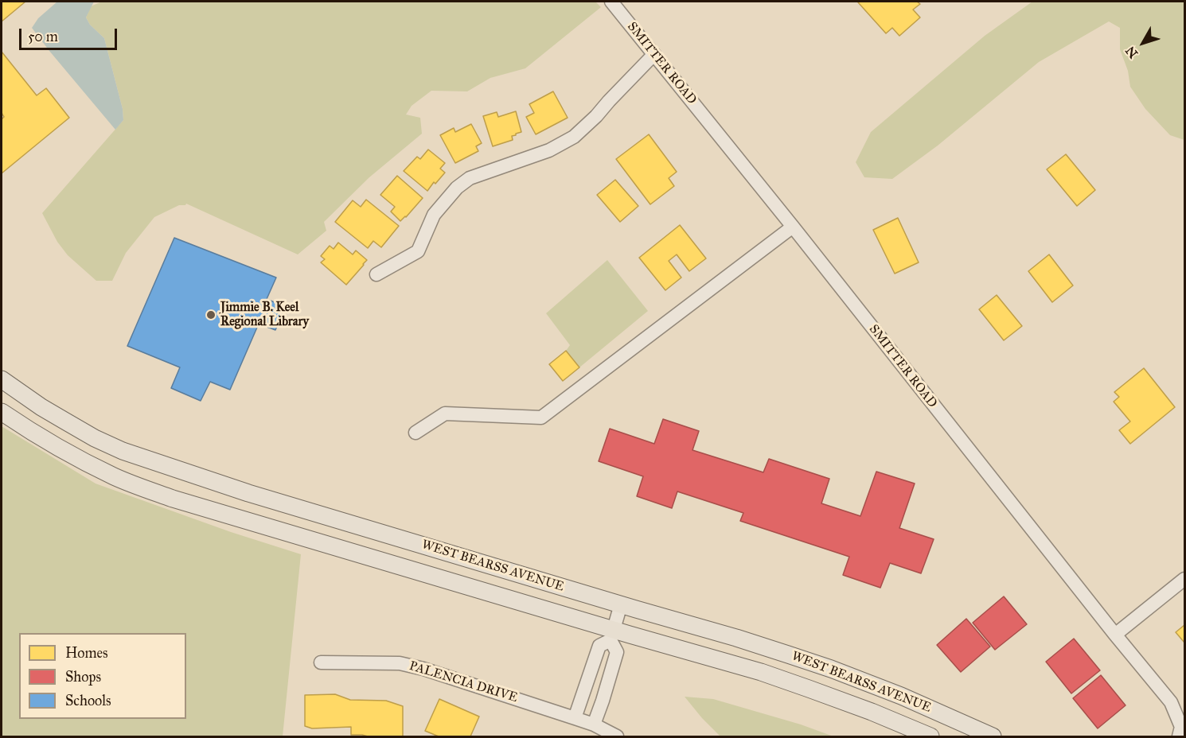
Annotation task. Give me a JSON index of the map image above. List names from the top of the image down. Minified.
{"streets":{"main road":["WEST BEARSS AVENUE"],"street":["SMITTER ROAD","PALENCIA DRIVE"]},"places":["Jimmie B. Keel Regional Library"],"legend":["Homes","Shops","Schools"],"scale_bar":"50 m","north":"bottom left"}
